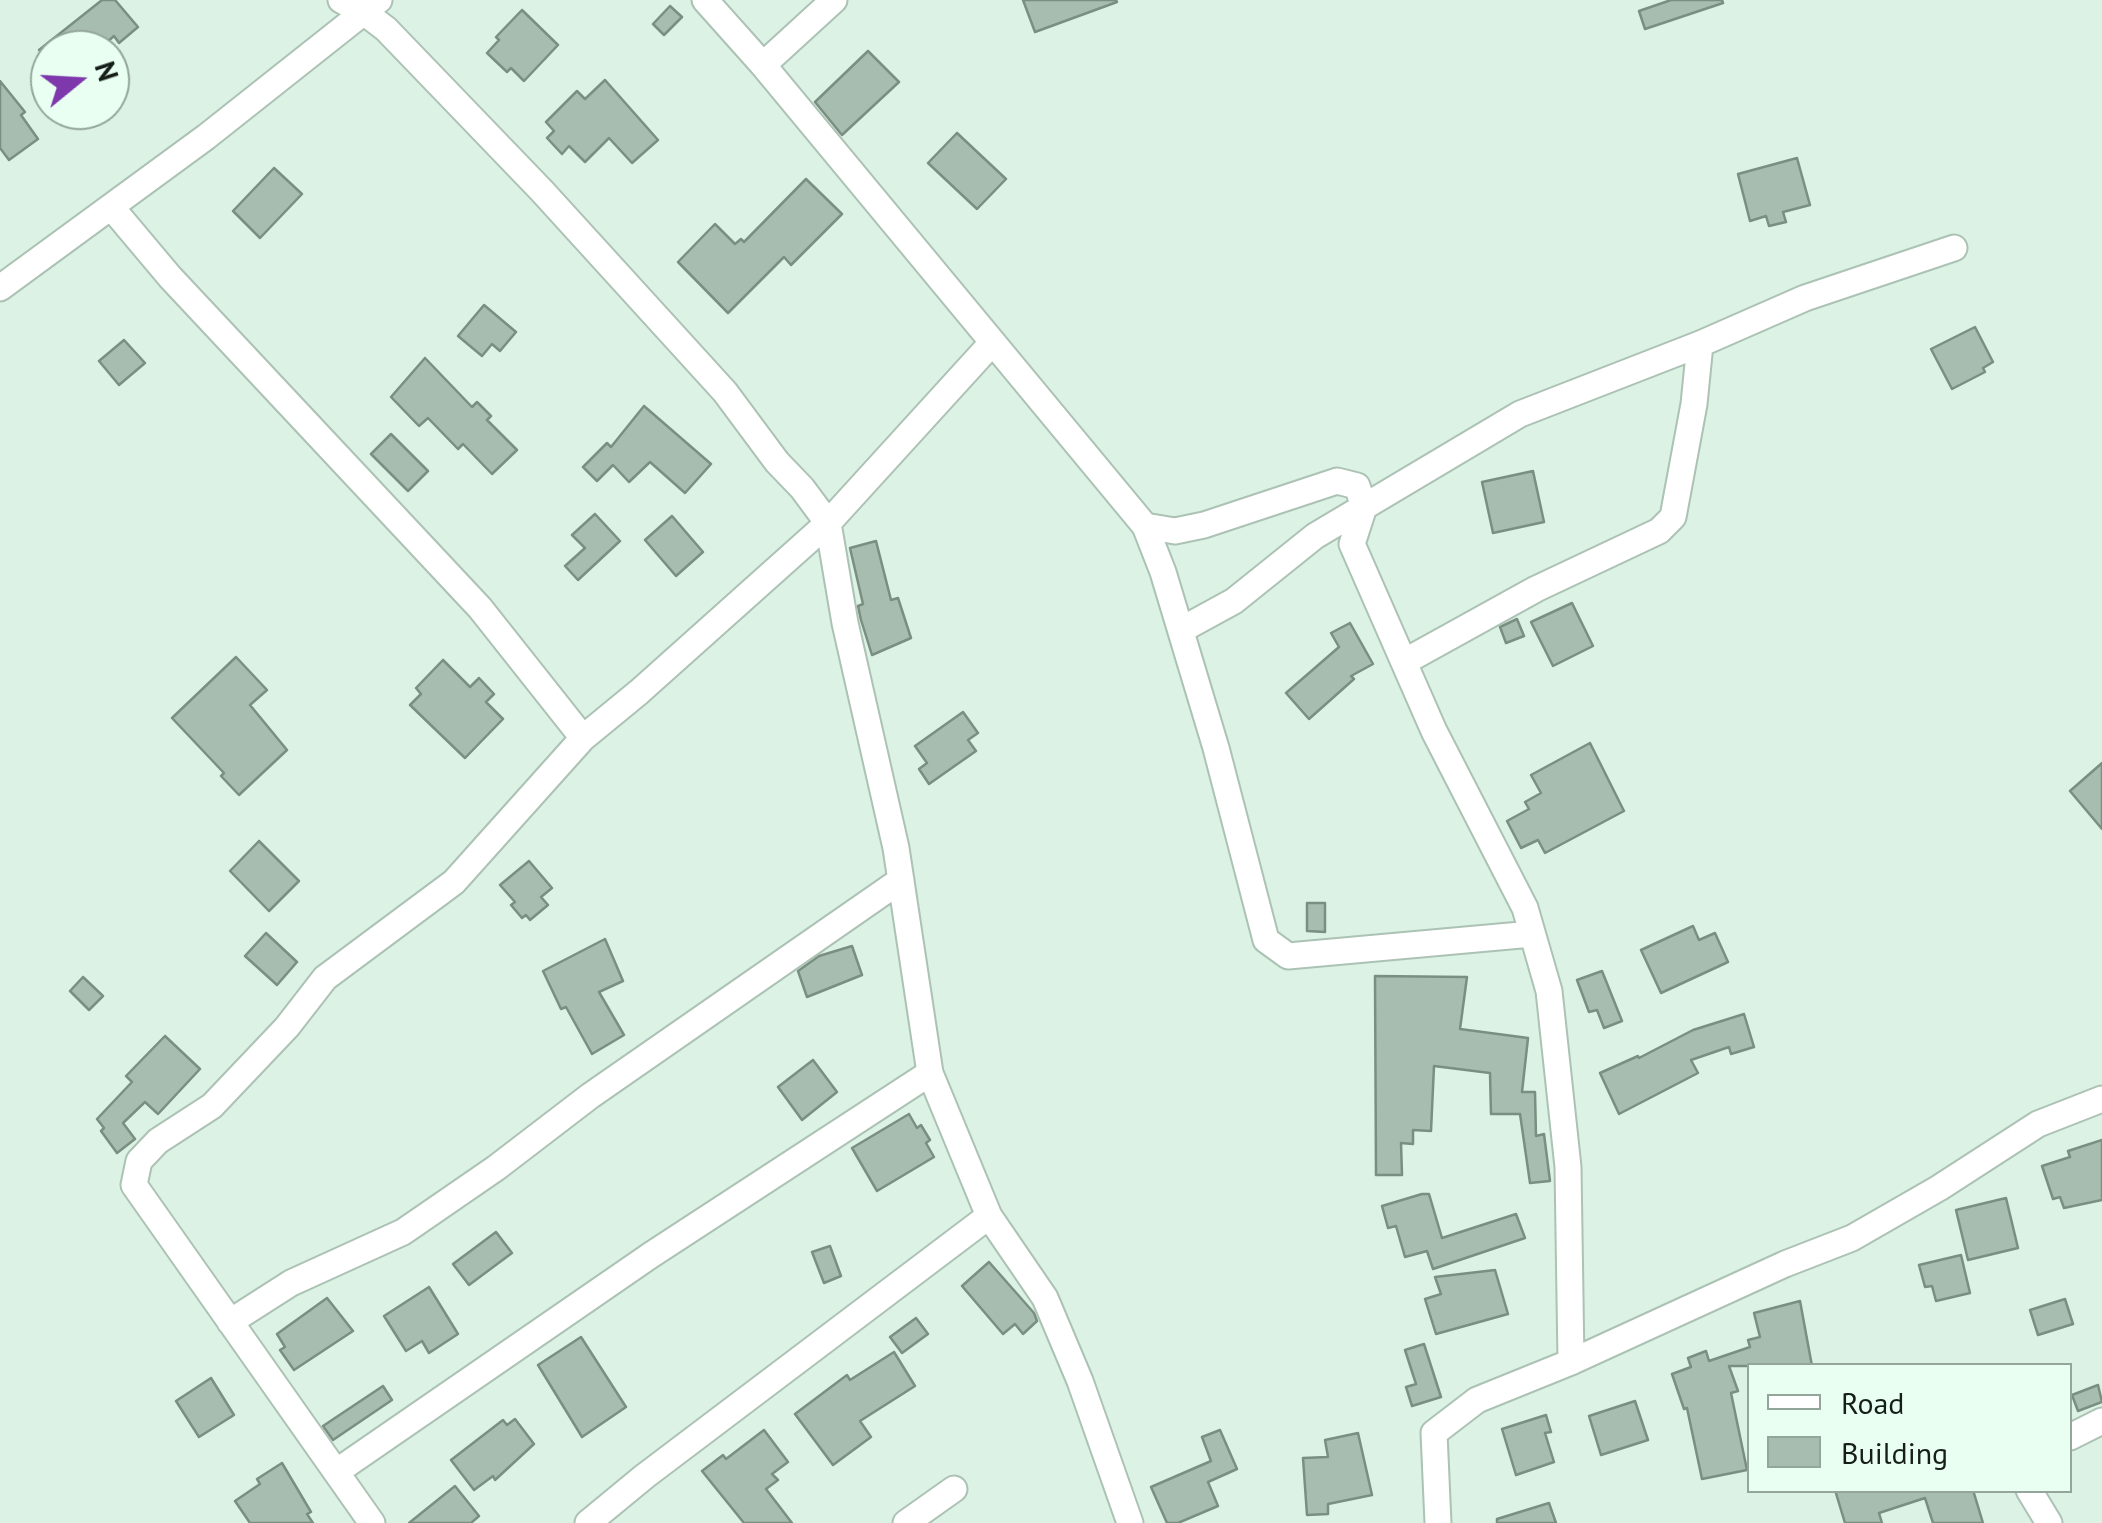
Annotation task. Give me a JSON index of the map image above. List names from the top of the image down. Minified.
{"legend":["Road","Building"],"north":"right"}
